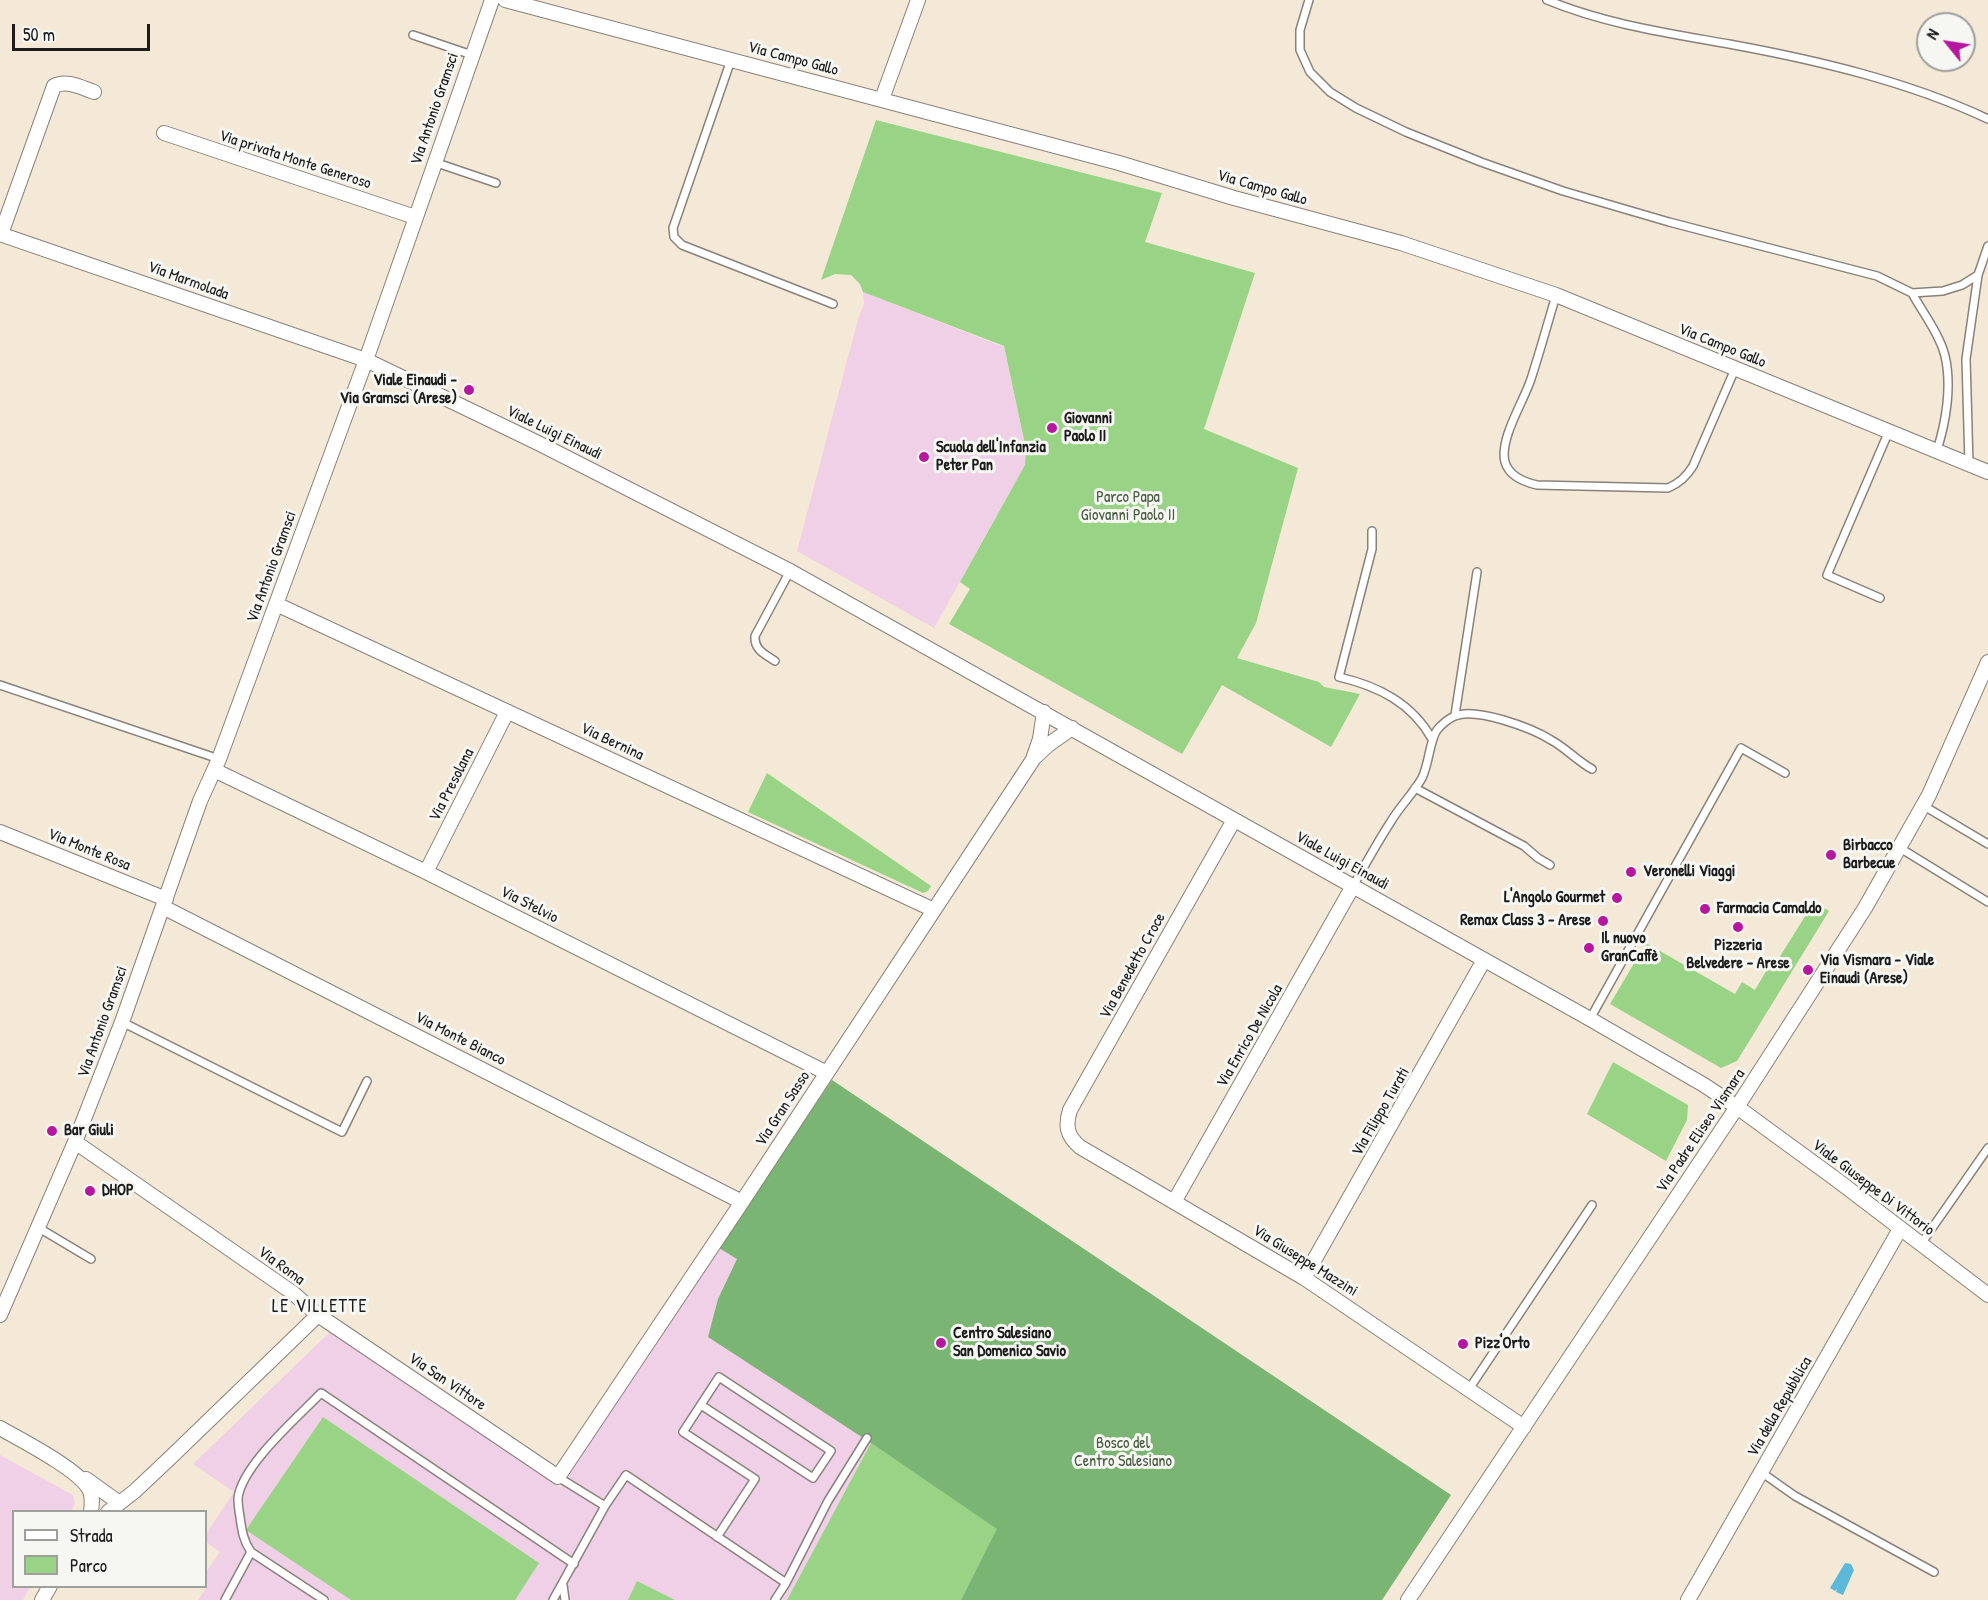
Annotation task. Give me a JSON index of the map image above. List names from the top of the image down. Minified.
{"streets":{"street":["Via Campo Gallo","Via Antonio Gramsci","Via privata Monte Generoso","Via Marmolada","Viale Luigi Einaudi","Via Bernina","Via Presolana","Via Monte Rosa","Via Stelvio","Via Benedetto Croce","Via Enrico De Nicola","Via Monte Bianco","Via Gran Sasso","Via Filippo Turati","Via Padre Eliseo Vismara","Viale Giuseppe Di Vittorio","Via Giuseppe Mazzini","Via Roma","Via San Vittore","Via della Repubblica"]},"crossings":[["Via Antonio Gramsci","Via privata Monte Generoso"],["Via Antonio Gramsci","Via Marmolada"],["Via Antonio Gramsci","Viale Luigi Einaudi"],["Via Antonio Gramsci","Via Bernina"],["Via Antonio Gramsci","Via Monte Rosa"],["Via Antonio Gramsci","Via Stelvio"],["Via Antonio Gramsci","Via Monte Bianco"],["Via Antonio Gramsci","Via Roma"],["Via Marmolada","Viale Luigi Einaudi"],["Viale Luigi Einaudi","Via Benedetto Croce"],["Viale Luigi Einaudi","Via Enrico De Nicola"],["Viale Luigi Einaudi","Via Gran Sasso"],["Viale Luigi Einaudi","Via Filippo Turati"],["Viale Luigi Einaudi","Via Padre Eliseo Vismara"],["Viale Luigi Einaudi","Viale Giuseppe Di Vittorio"],["Via Bernina","Via Presolana"],["Via Bernina","Via Gran Sasso"],["Via Presolana","Via Stelvio"],["Via Monte Rosa","Via Monte Bianco"],["Via Stelvio","Via Gran Sasso"],["Via Benedetto Croce","Via Giuseppe Mazzini"],["Via Enrico De Nicola","Via Giuseppe Mazzini"],["Via Monte Bianco","Via Gran Sasso"],["Via Gran Sasso","Via San Vittore"],["Via Filippo Turati","Via Giuseppe Mazzini"],["Via Padre Eliseo Vismara","Viale Giuseppe Di Vittorio"],["Via Padre Eliseo Vismara","Via Giuseppe Mazzini"],["Viale Giuseppe Di Vittorio","Via della Repubblica"],["Via Roma","Via San Vittore"]],"districts":["LE VILLETTE"],"parks":["Parco Papa Giovanni Paolo II","Bosco del Centro Salesiano"],"places":["Viale Einaudi - Via Gramsci (Arese)","Giovanni Paolo II","Scuola dell'Infanzia Peter Pan","Birbacco Barbecue","Veronelli Viaggi","L'Angolo Gourmet","Farmacia Camaldo","Remax Class 3 - Arese","Pizzeria Belvedere - Arese","Il nuovo GranCaffè","Via Vismara - Viale Einaudi (Arese)","Bar Giuli","DHOP","Centro Salesiano San Domenico Savio","Pizz'Orto"],"legend":["Strada","Parco"],"scale_bar":"50 m","north":"top left"}
